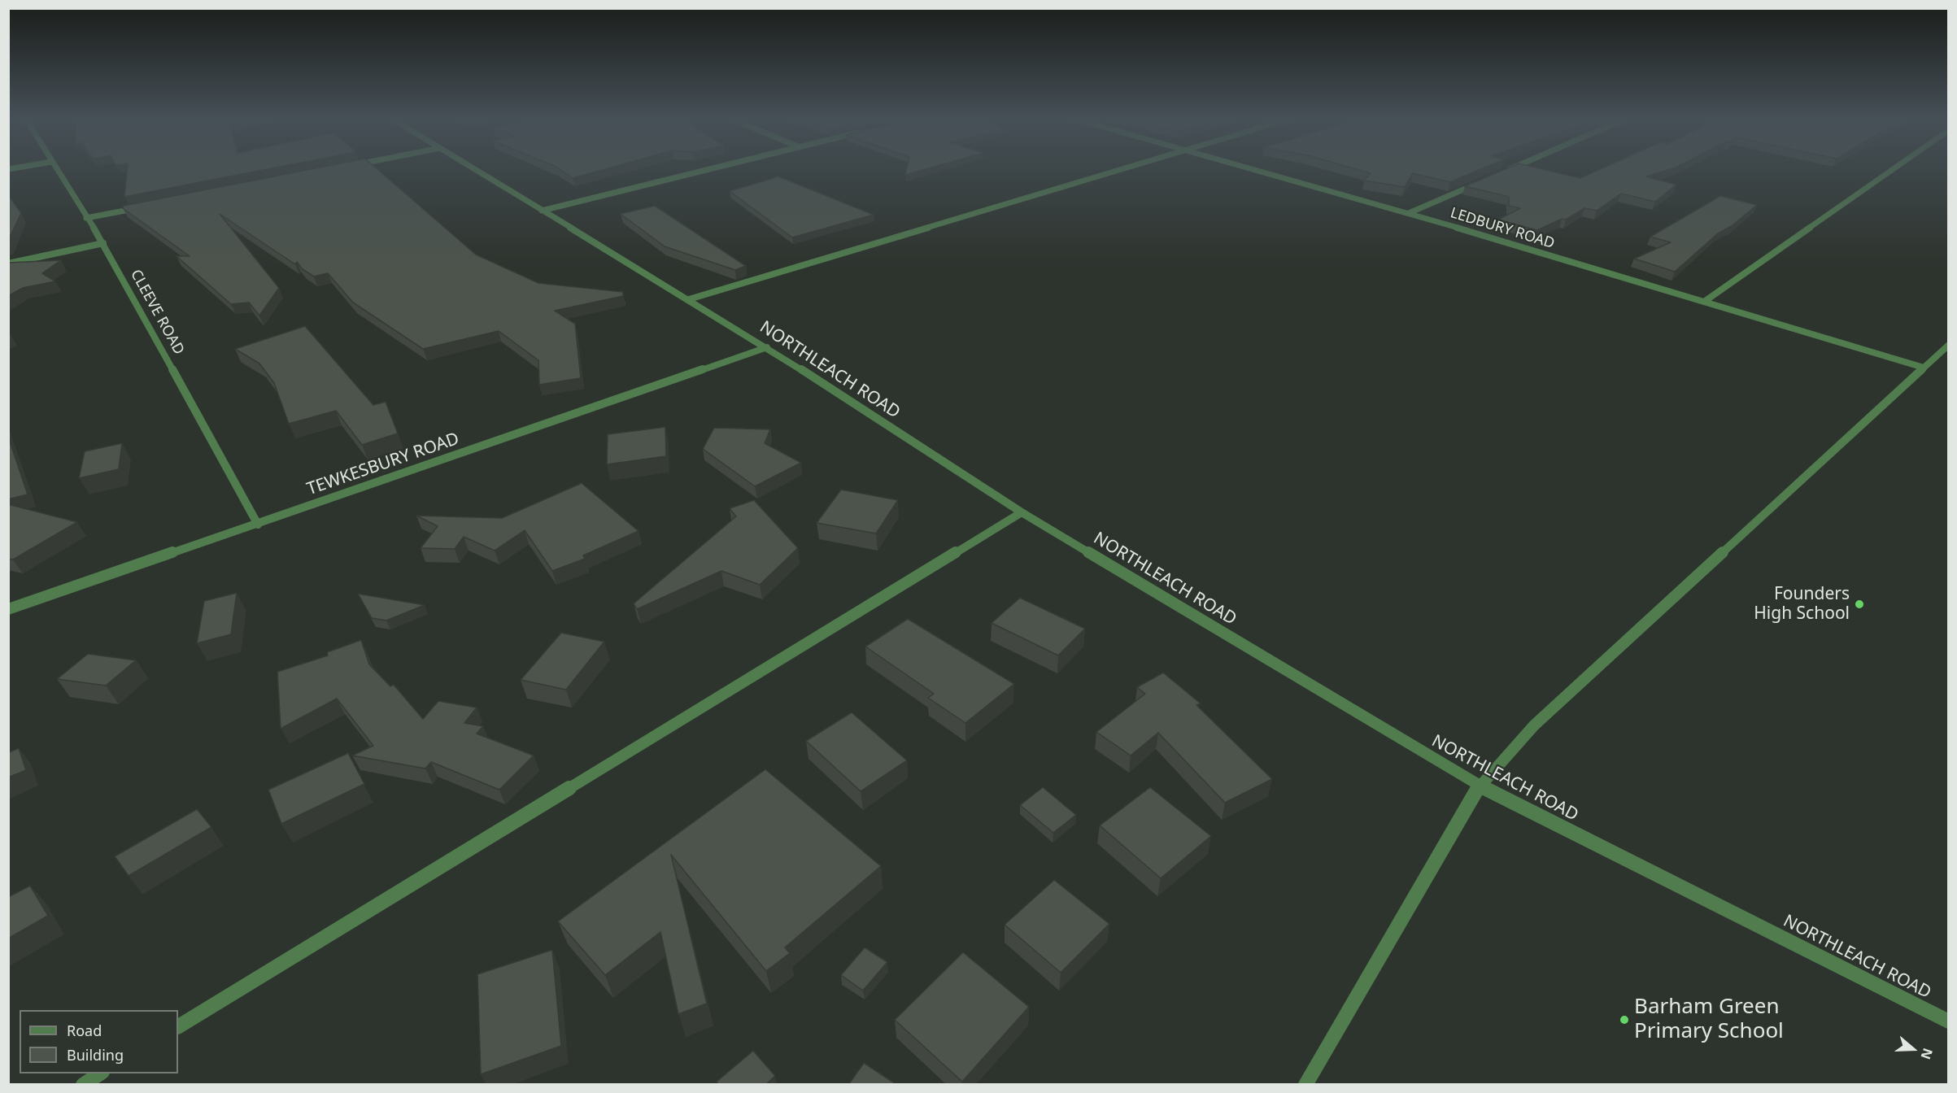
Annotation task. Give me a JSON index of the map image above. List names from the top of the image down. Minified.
{"streets":{"street":["LEDBURY ROAD","CLEEVE ROAD","NORTHLEACH ROAD","TEWKESBURY ROAD"]},"crossings":[["CLEEVE ROAD","TEWKESBURY ROAD"],["NORTHLEACH ROAD","TEWKESBURY ROAD"]],"places":["Founders High School","Barham Green Primary School"],"legend":["Road","Building"],"north":"right"}
